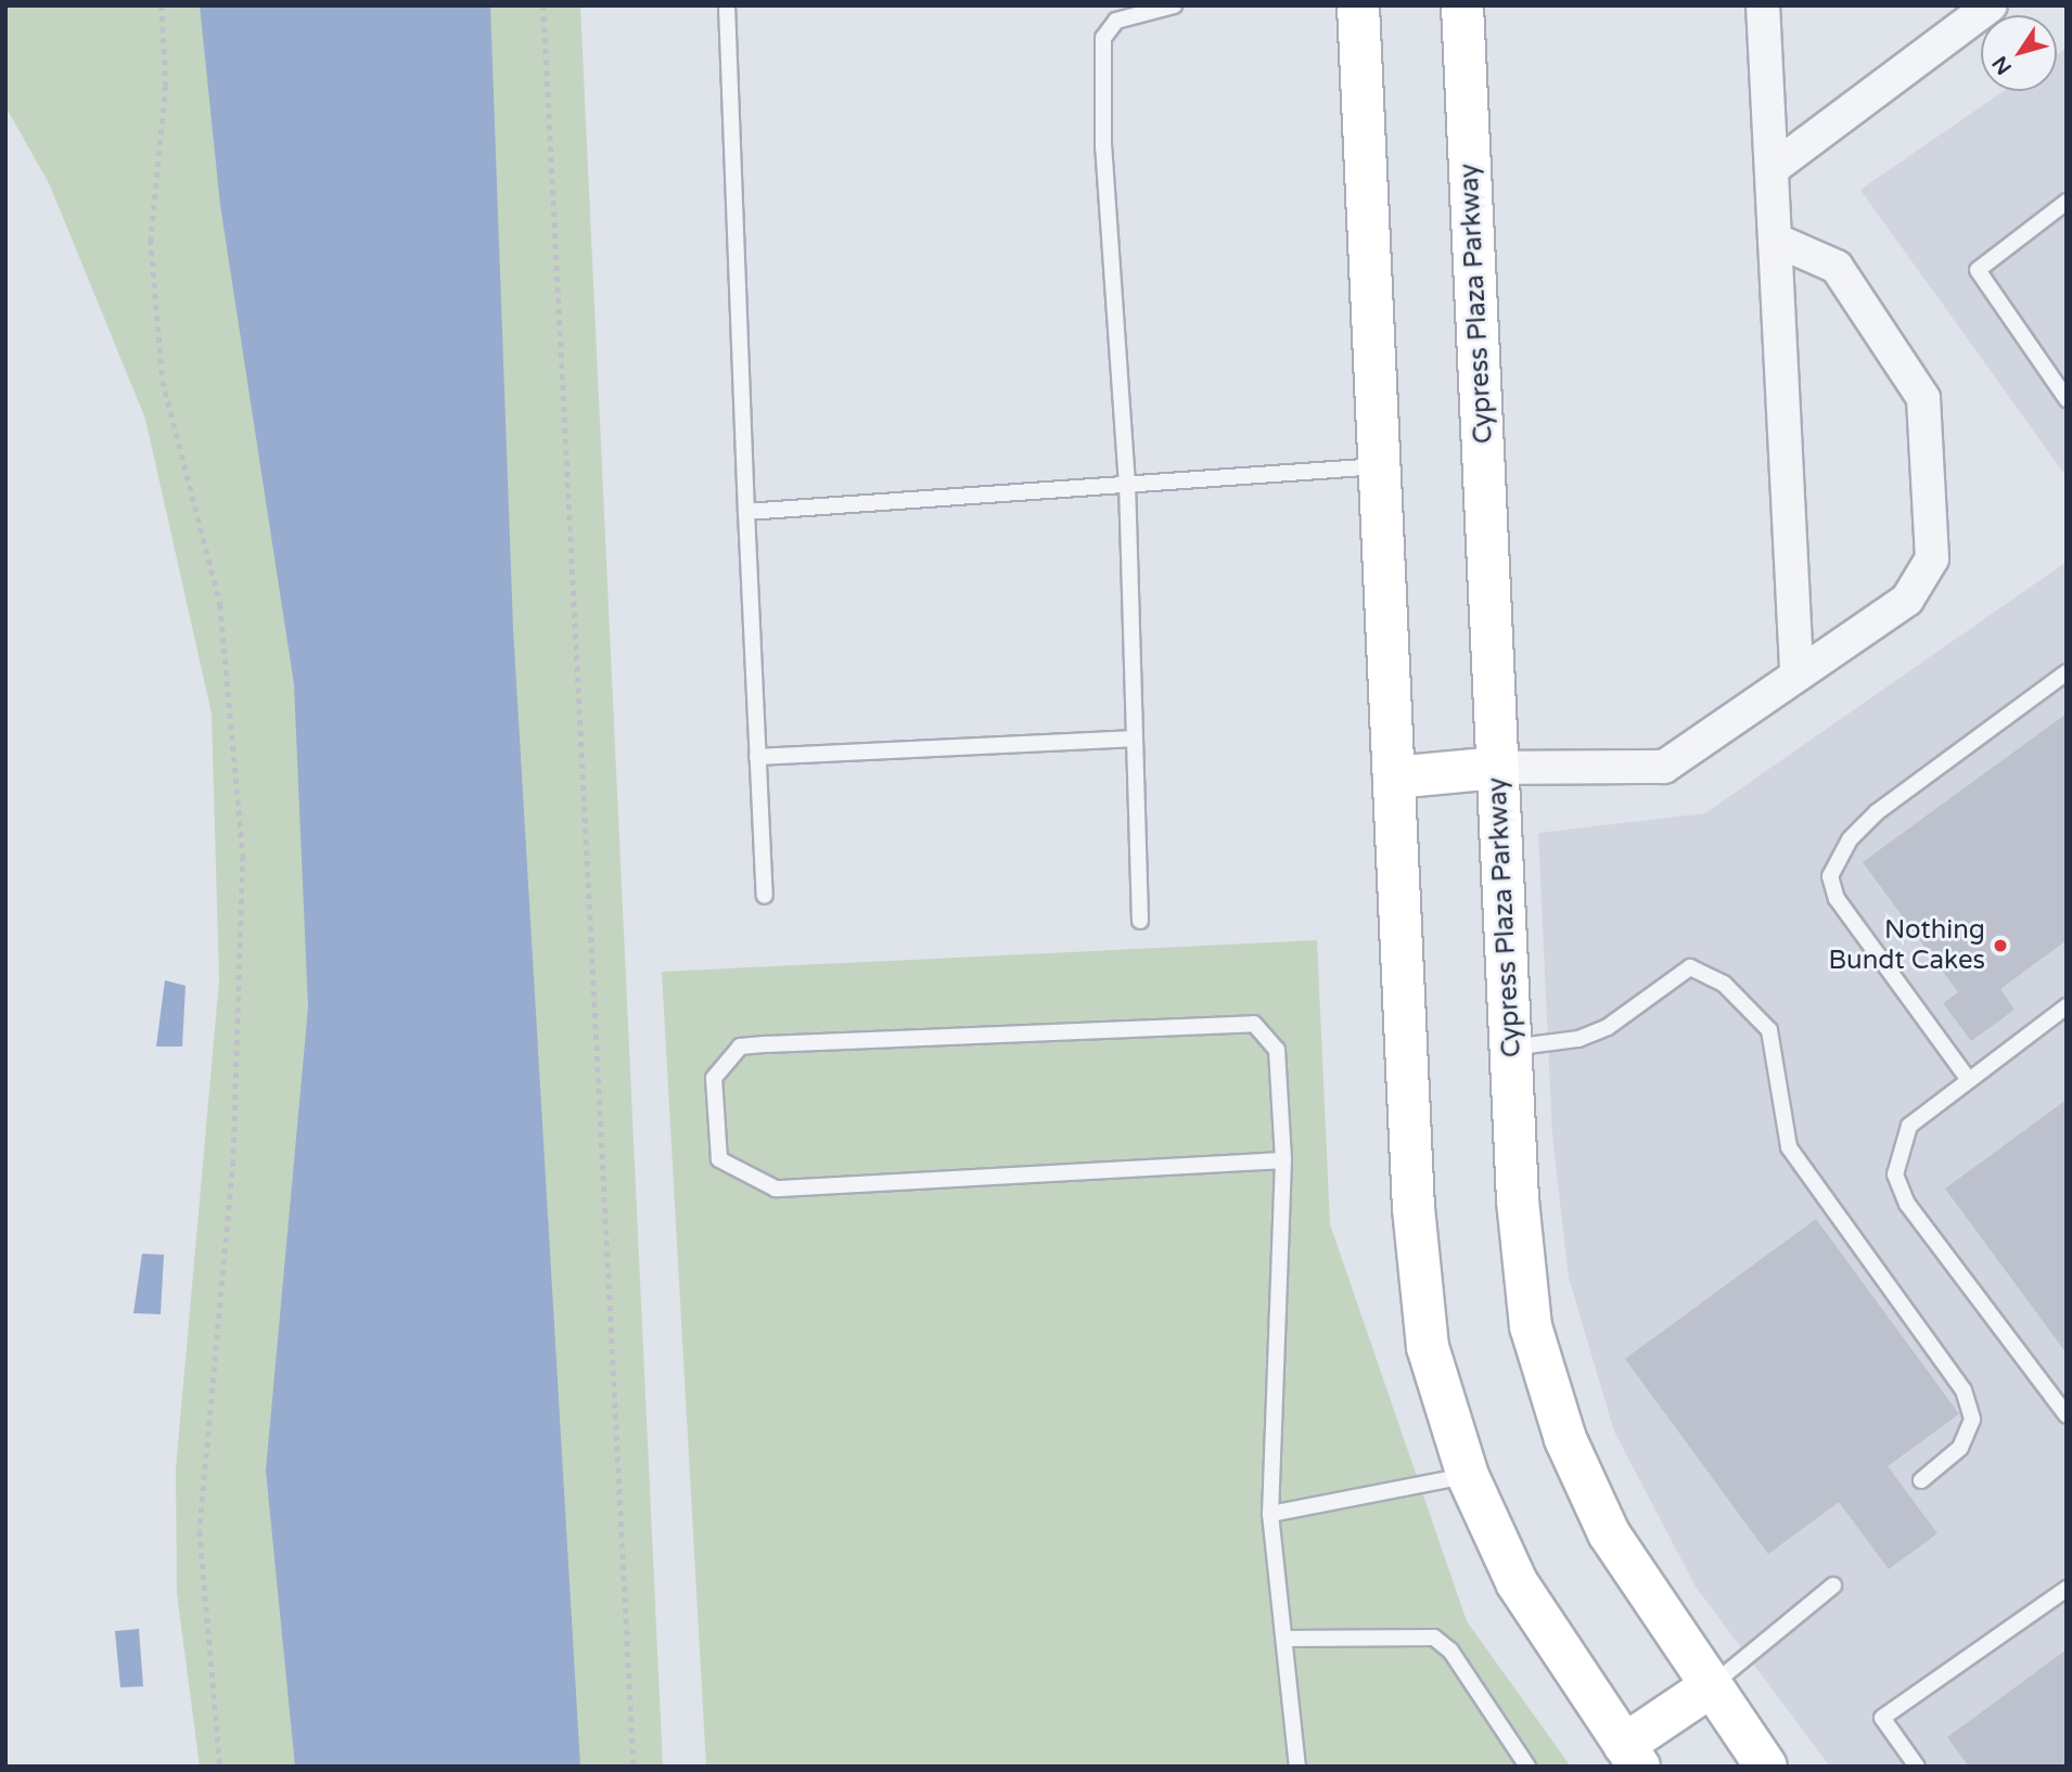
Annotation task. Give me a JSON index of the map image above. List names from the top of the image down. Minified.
{"streets":{"street":["Cypress Plaza Parkway"]},"places":["Nothing Bundt Cakes"],"north":"bottom left"}
